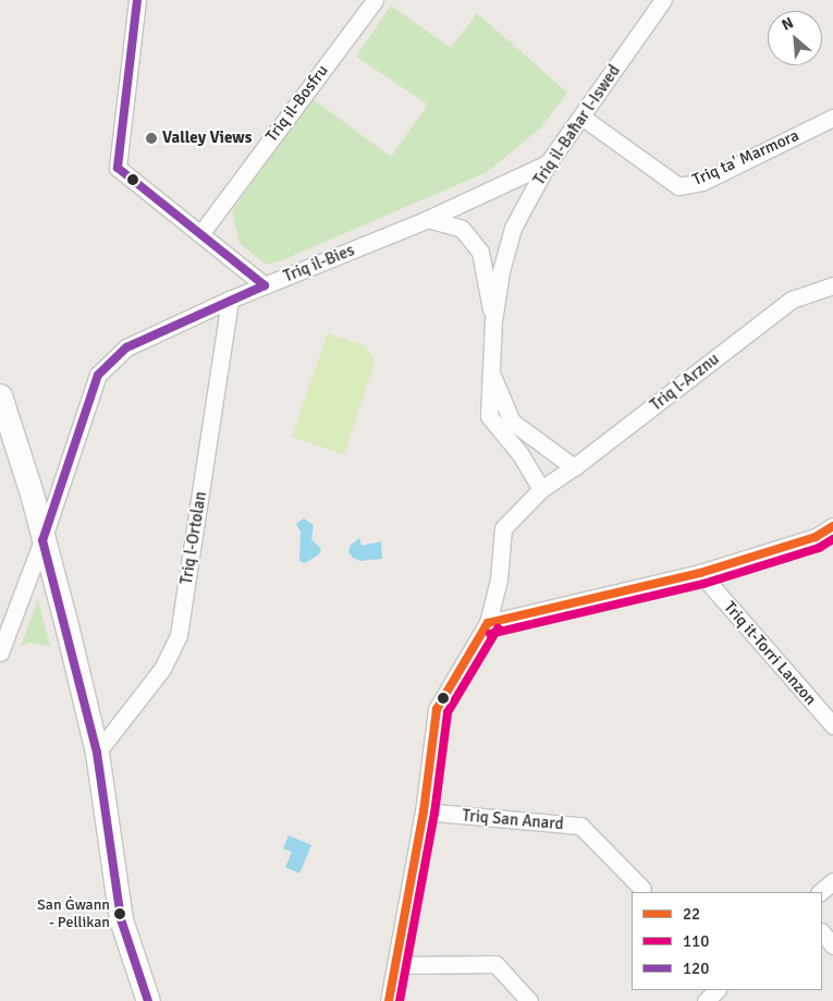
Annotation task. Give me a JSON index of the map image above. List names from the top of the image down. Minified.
{"streets":{"street":["Triq il-Bosfru","Triq il-Baħar l-Iswed","Triq ta' Marmora","Triq il-Bies","Triq l-Arznu","Triq l-Ortolan","Triq it-Torri Lanzon","Triq San Anard"]},"crossings":[["Triq il-Baħar l-Iswed","Triq ta' Marmora"],["Triq il-Baħar l-Iswed","Triq il-Bies"],["Triq il-Baħar l-Iswed","Triq l-Arznu"],["Triq il-Bies","Triq l-Ortolan"],["Triq l-Arznu","Triq San Anard"]],"places":["Valley Views","San Ġwann - Pellikan"],"lines":["transit line 120","transit line 22","transit line 110"],"legend":["22","110","120"],"north":"top left"}
